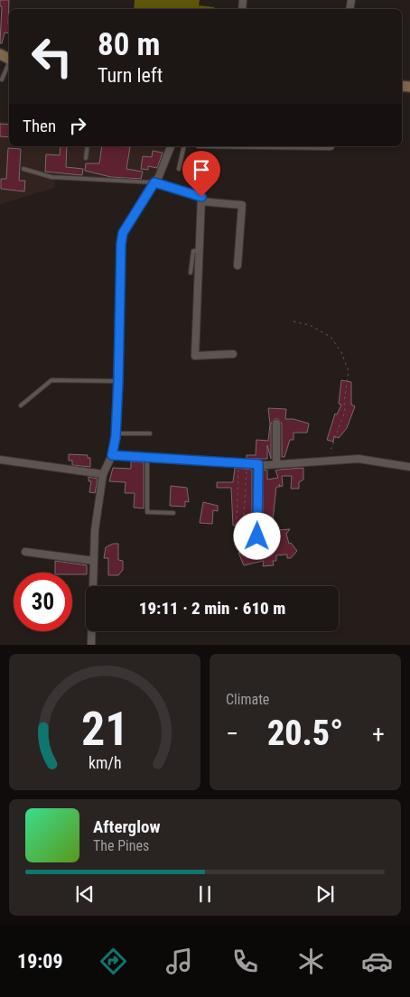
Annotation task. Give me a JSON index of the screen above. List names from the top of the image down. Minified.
{"page":{"turn":["80 m","Turn left"],"then":"Then","limit":"30","trip":"19:11 · 2 min · 610 m","tile":"Climate","heat":["−","20.5°","+"],"song":["Afterglow","The Pines"],"tabs":"19:09","gauge":["21","km/h"]}}
